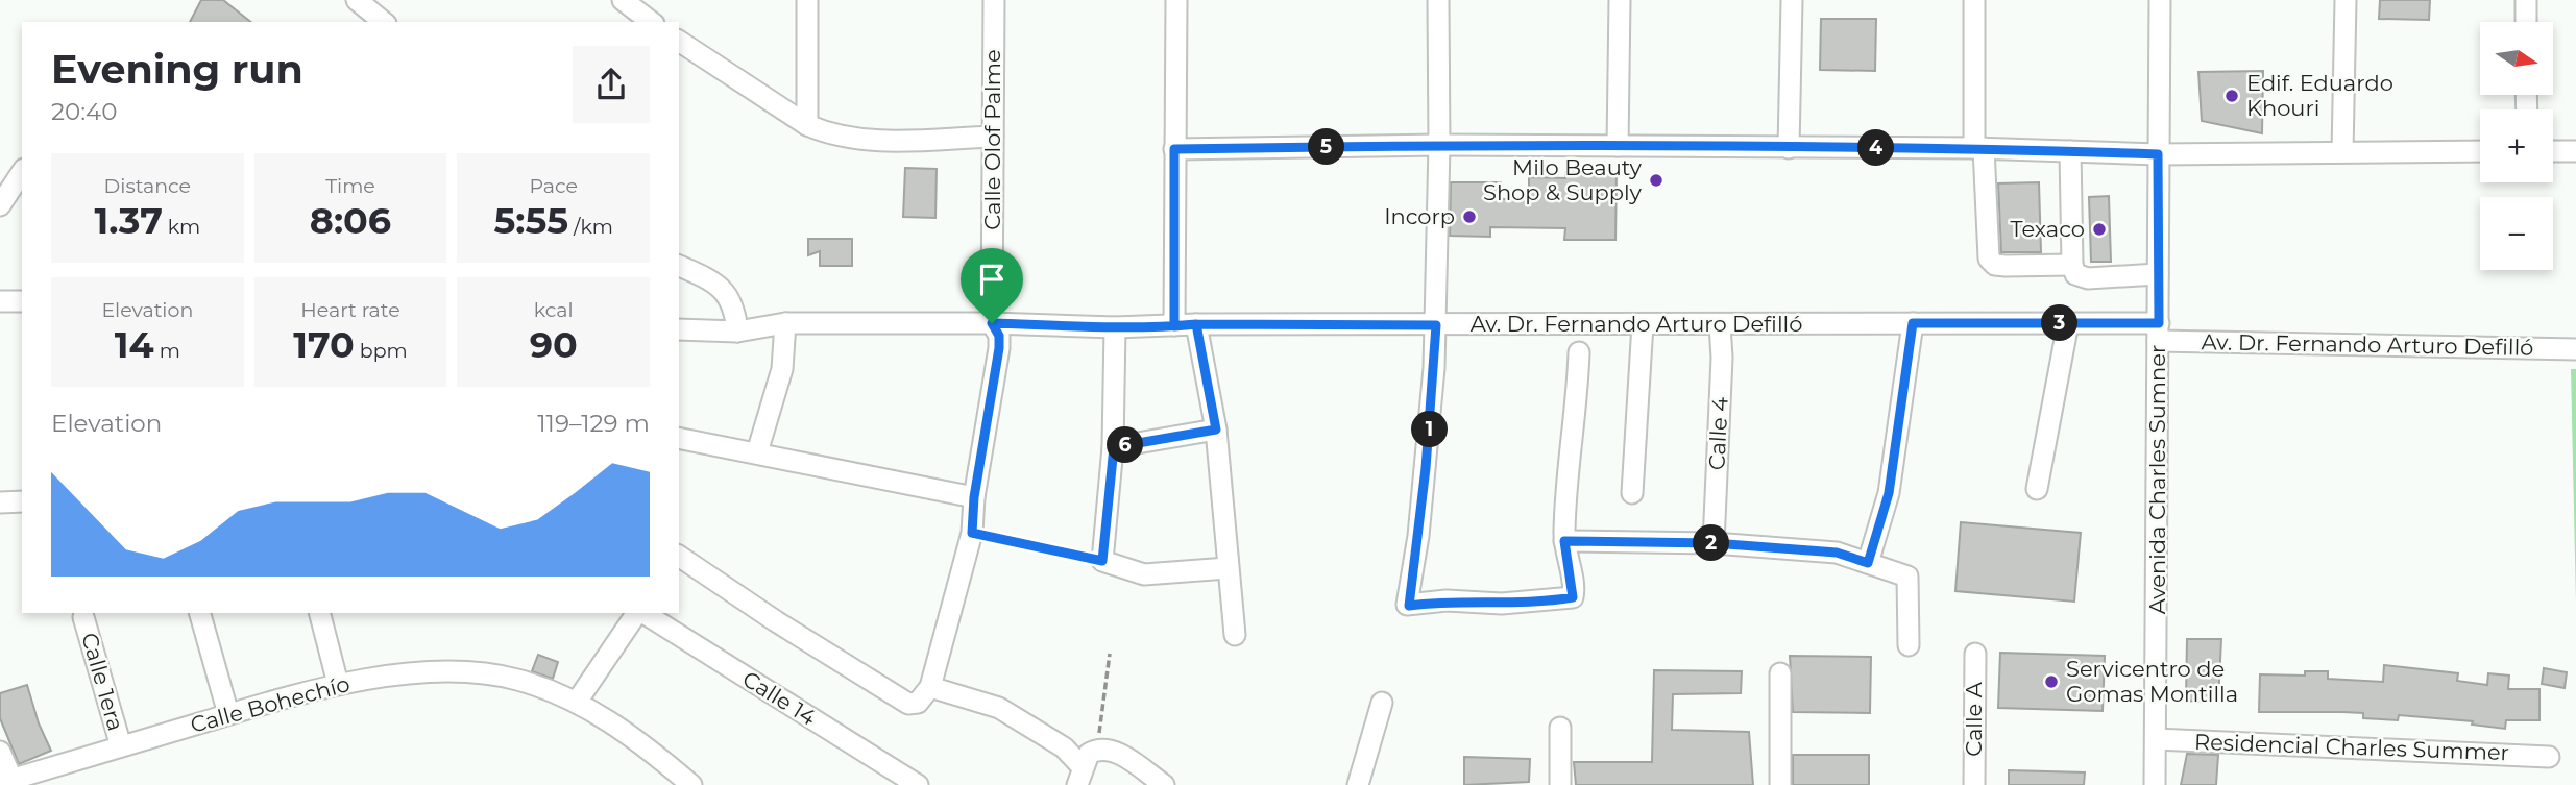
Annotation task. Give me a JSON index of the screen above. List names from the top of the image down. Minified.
{"streets":{"street":["Calle Olof Palme","Av. Dr. Fernando Arturo Defilló","Calle 4","Avenida Charles Sumner","Calle 1era","Calle 14","Calle Bohechío","Calle A","Residencial Charles Summer"]},"crossings":[["Calle Olof Palme","Av. Dr. Fernando Arturo Defilló"],["Av. Dr. Fernando Arturo Defilló","Calle 4"],["Av. Dr. Fernando Arturo Defilló","Avenida Charles Sumner"],["Avenida Charles Sumner","Residencial Charles Summer"],["Calle 1era","Calle Bohechío"]],"places":["Edif. Eduardo Khouri","Milo Beauty Shop & Supply","Incorp","Texaco","Servicentro de Gomas Montilla"],"north":"right","page":{"map_buttons":["+","−"],"heading":["Evening run","20:40"],"pins":["5","4","3","1","6","2"],"stats":[["Distance","1.37 km"],["Time","8:06"],["Pace","5:55 /km"],["Elevation","14 m"],["Heart rate","170 bpm"],["kcal","90"]],"chart":["Elevation","119–129 m"]}}
